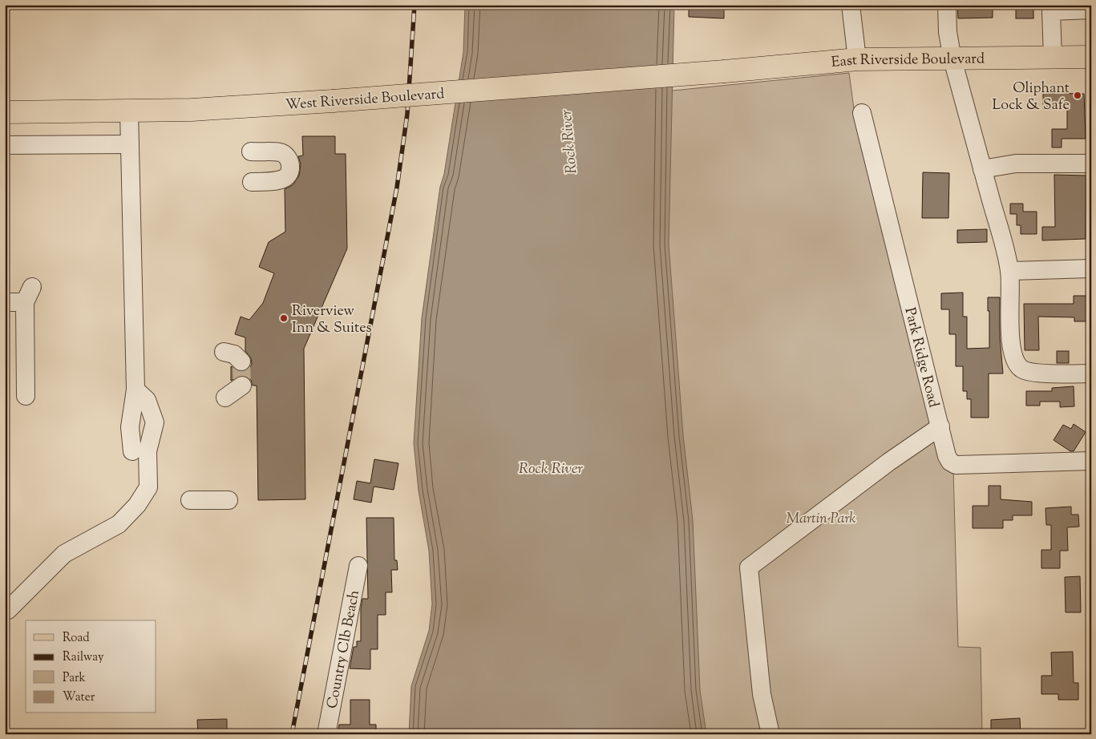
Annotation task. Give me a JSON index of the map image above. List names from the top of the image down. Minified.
{"streets":{"main road":["East Riverside Boulevard","West Riverside Boulevard"],"street":["Park Ridge Road","Country Clb Beach"]},"crossings":[["East Riverside Boulevard","West Riverside Boulevard"]],"water":["Rock River"],"parks":["Martin Park"],"places":["Oliphant Lock & Safe","Riverview Inn & Suites"],"legend":["Road","Railway","Park","Water"]}
